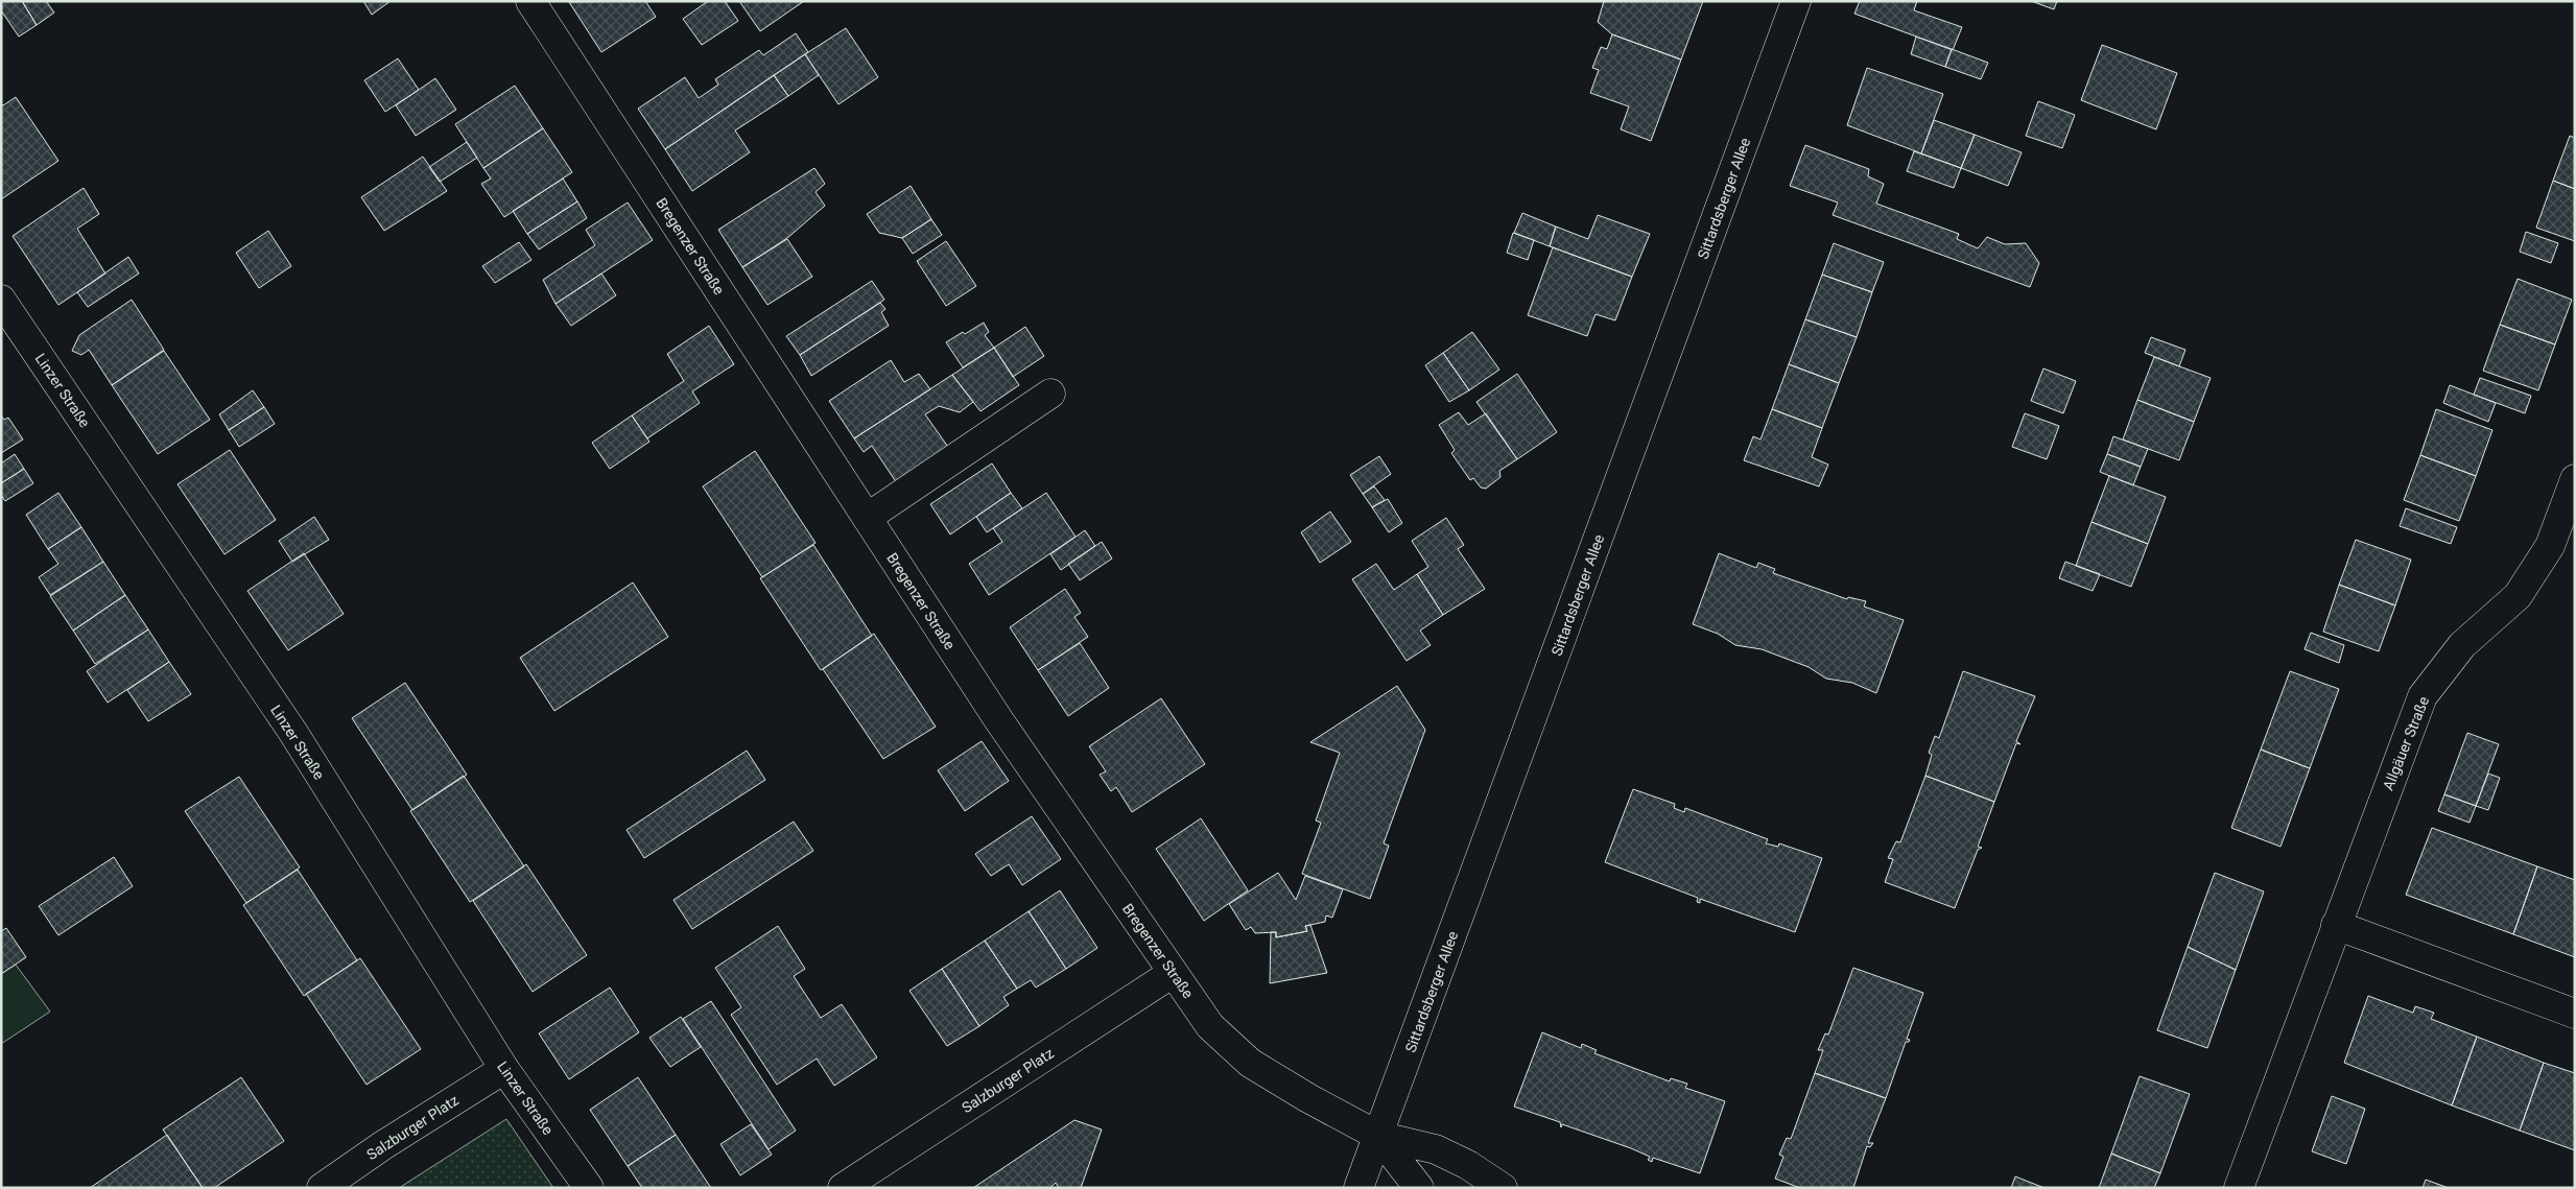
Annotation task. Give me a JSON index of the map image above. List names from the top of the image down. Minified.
{"streets":{"street":["Sittardsberger Allee","Bregenzer Straße","Linzer Straße","Allgäuer Straße","Salzburger Platz"]},"crossings":[["Sittardsberger Allee","Bregenzer Straße"],["Bregenzer Straße","Salzburger Platz"],["Linzer Straße","Salzburger Platz"]]}
